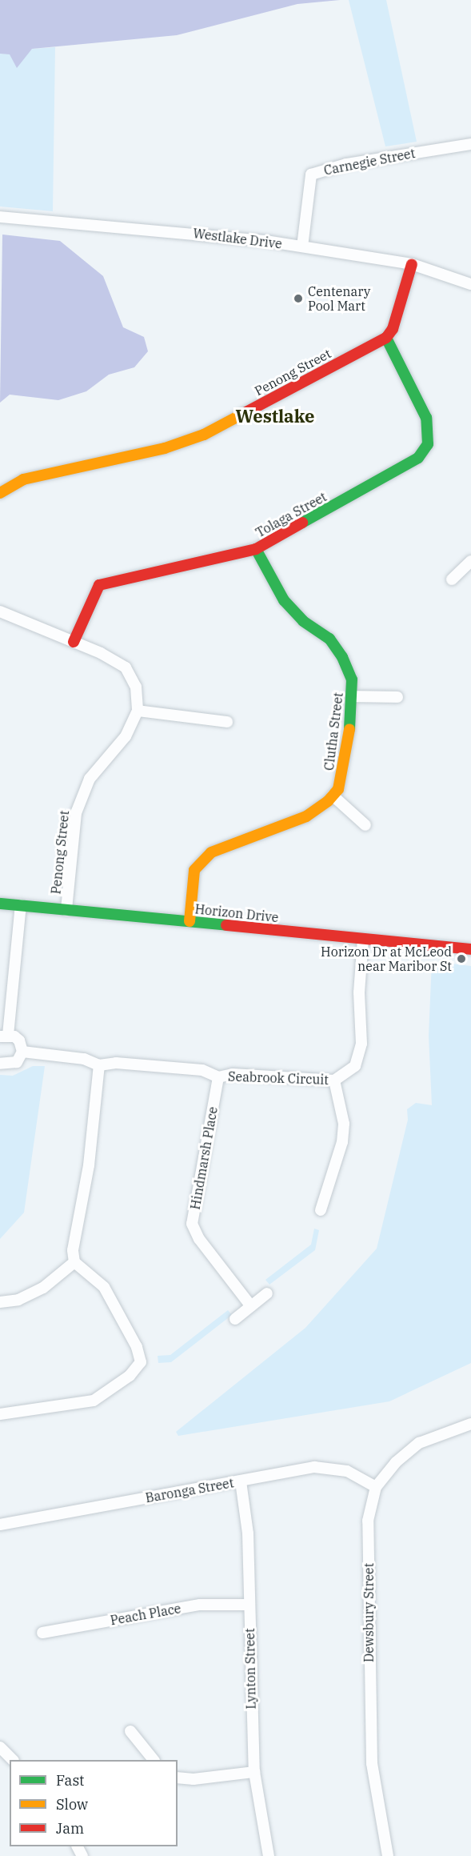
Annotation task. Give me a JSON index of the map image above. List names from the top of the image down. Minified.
{"streets":{"street":["Carnegie Street","Westlake Drive","Penong Street","Tolaga Street","Clutha Street","Horizon Drive","Seabrook Circuit","Hindmarsh Place","Baronga Street","Dewsbury Street","Peach Place","Lynton Street"]},"crossings":[["Carnegie Street","Westlake Drive"],["Penong Street","Tolaga Street"],["Penong Street","Horizon Drive"],["Tolaga Street","Clutha Street"],["Clutha Street","Horizon Drive"],["Horizon Drive","Seabrook Circuit"],["Seabrook Circuit","Hindmarsh Place"],["Baronga Street","Dewsbury Street"],["Baronga Street","Lynton Street"],["Peach Place","Lynton Street"]],"districts":["Westlake"],"places":["Centenary Pool Mart","Horizon Dr at McLeod near Maribor St"],"legend":["Fast","Slow","Jam"]}
